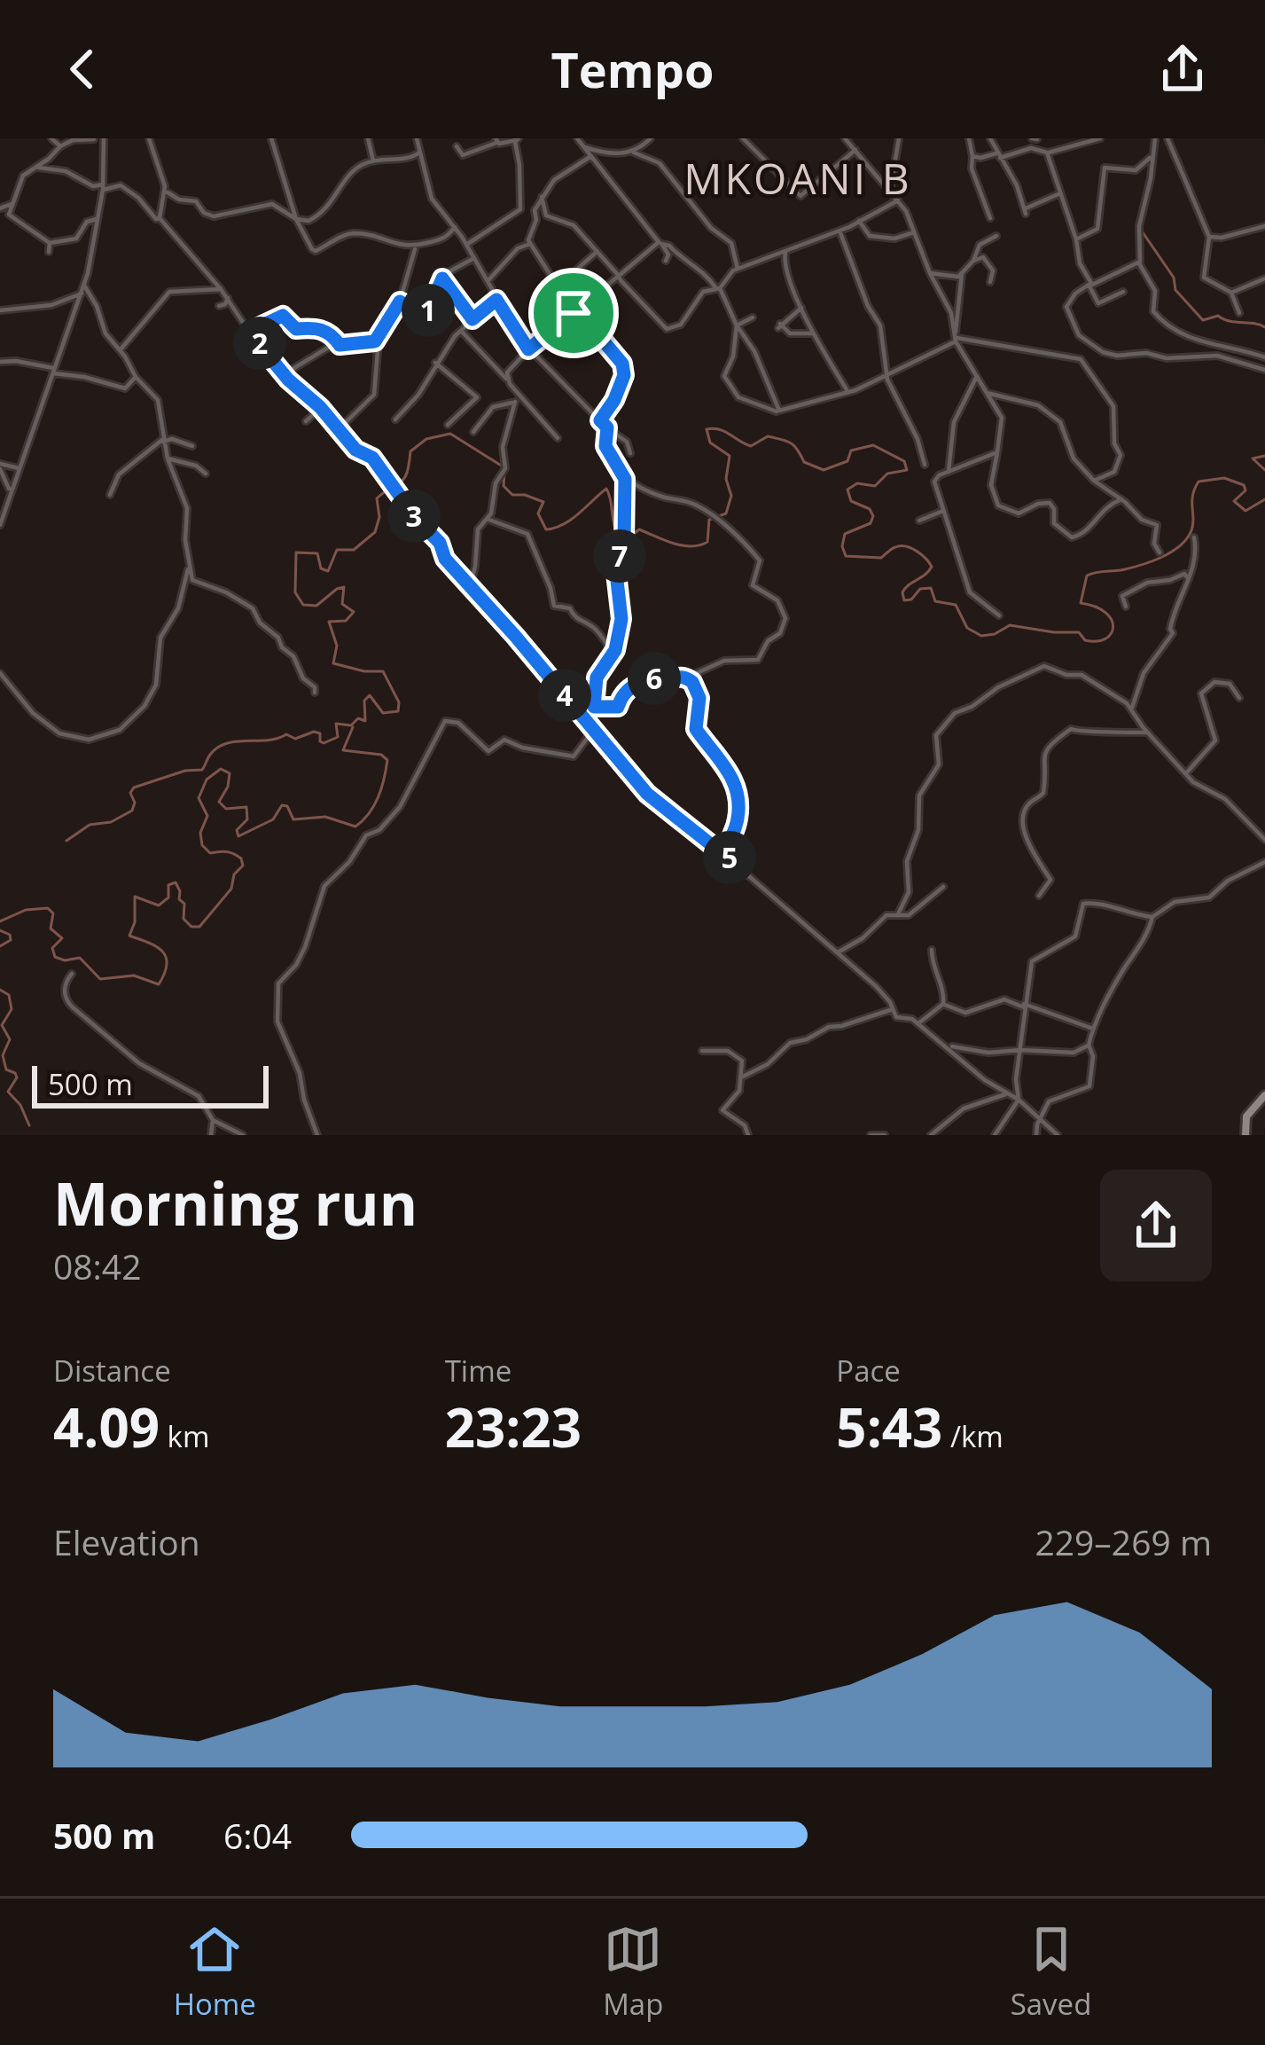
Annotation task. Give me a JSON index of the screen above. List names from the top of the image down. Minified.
{"districts":["MKOANI B"],"scale_bar":"500 m","page":{"header":"Tempo","pins":["1","2","3","7","6","4","5"],"scale":"500 m","heading":["Morning run","08:42"],"stats":[["Distance","4.09 km"],["Time","23:23"],["Pace","5:43 /km"]],"chart":["Elevation","229–269 m"],"list":[{"name":"500 m","note":"6:04"}],"tabs":["Home","Map","Saved"]}}
